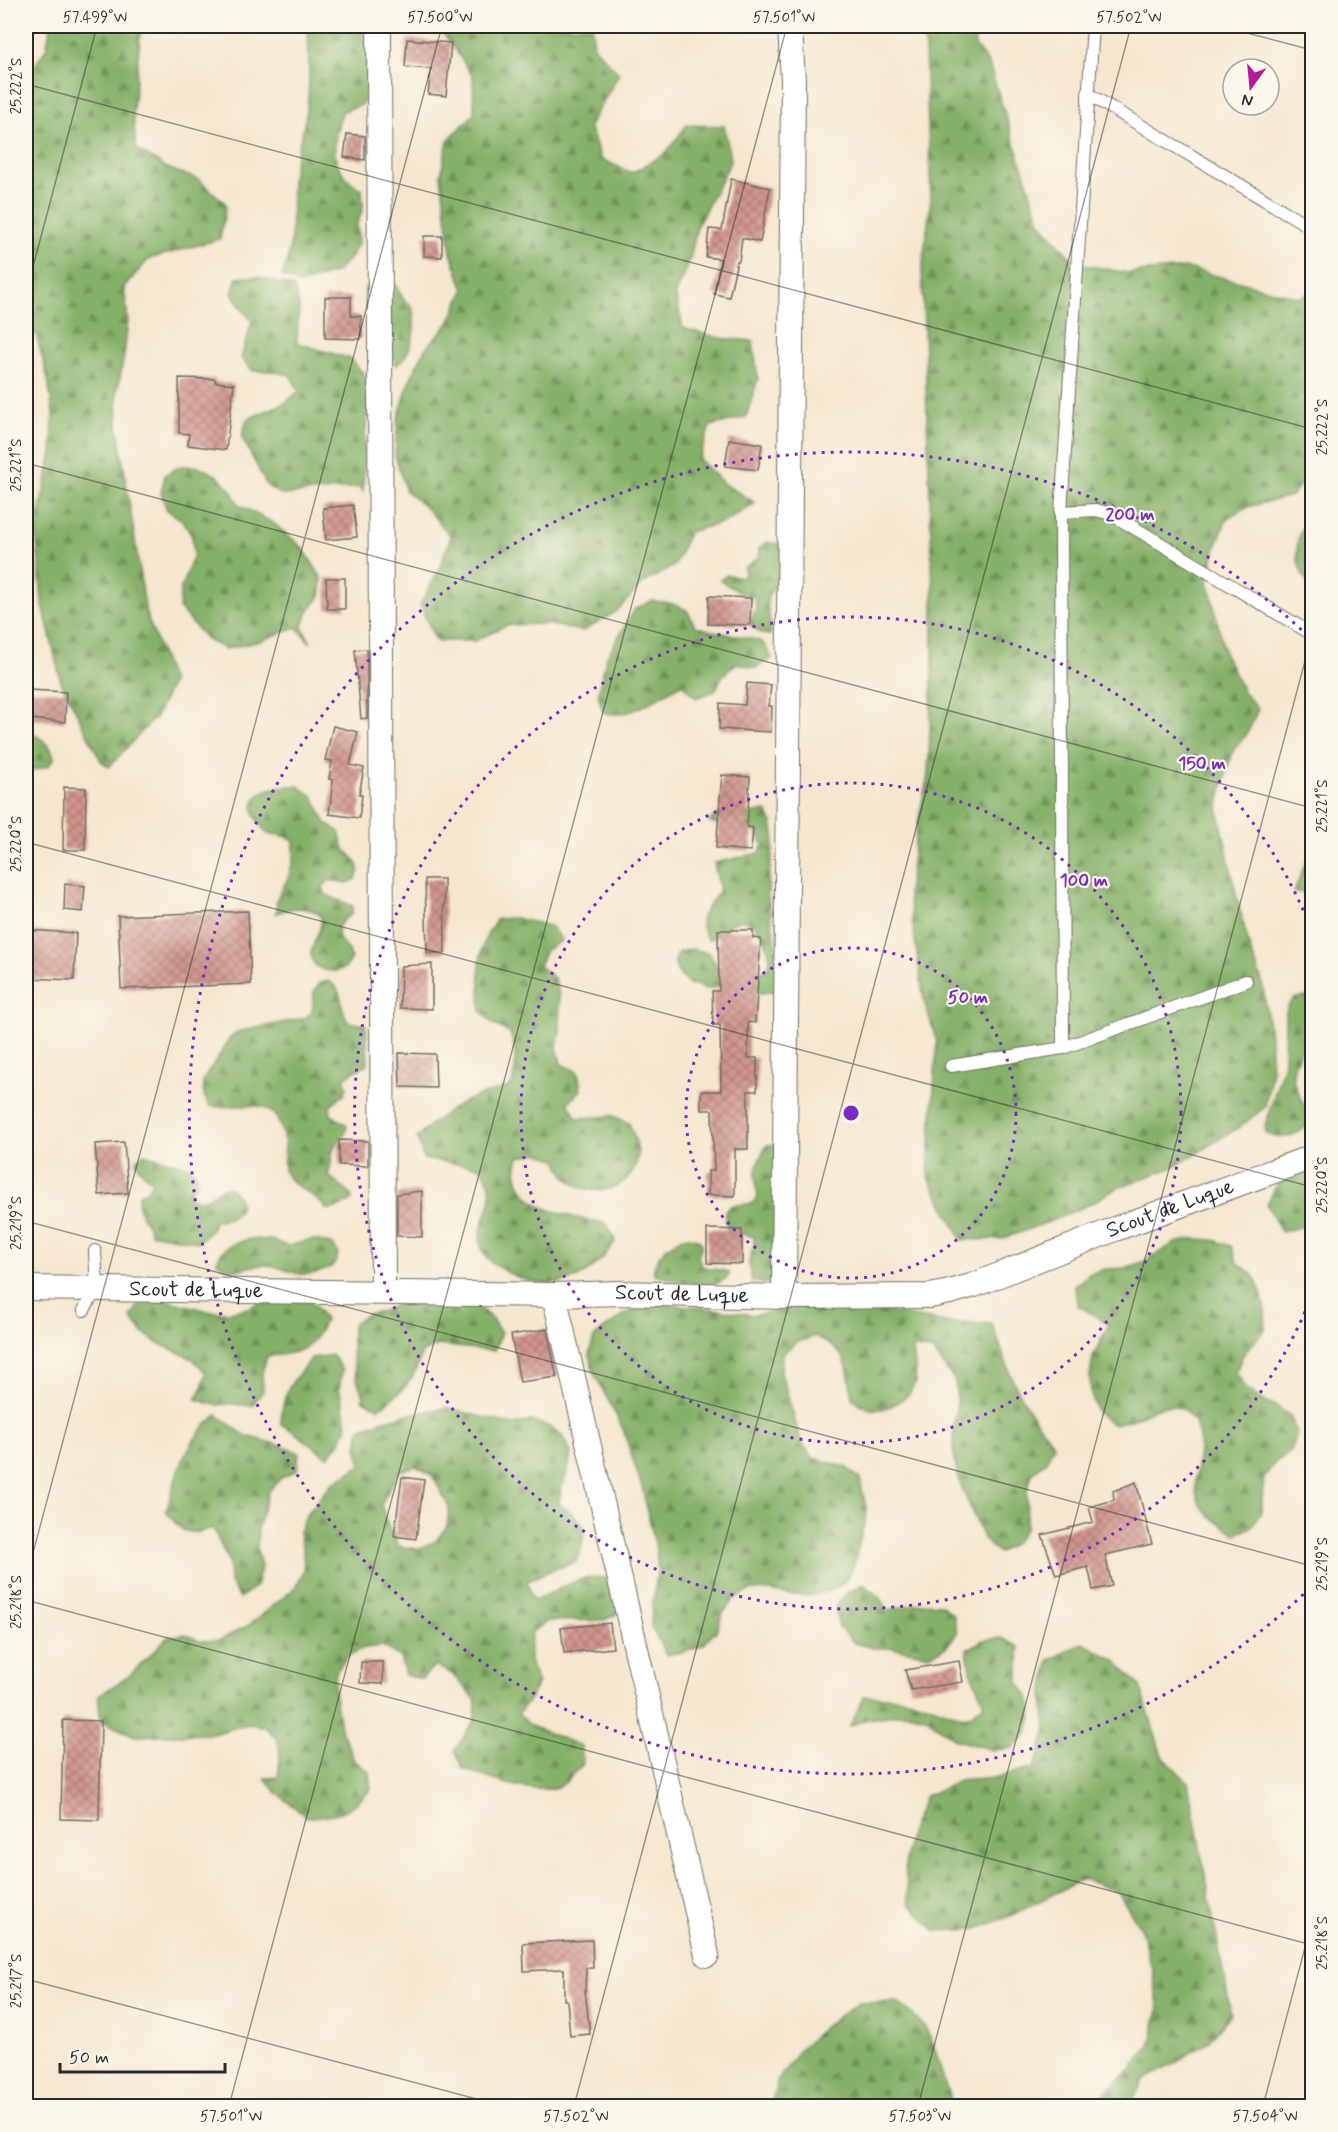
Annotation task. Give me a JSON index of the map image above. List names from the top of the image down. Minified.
{"streets":{"street":["Scout de Luque"]},"scale_bar":"50 m","north":"bottom","coordinates":["57.499°W","57.500°W","57.501°W","57.502°W","25.222°S","25.221°S","25.220°S","25.219°S","25.218°S","25.217°S","57.503°W","57.504°W"],"rings":["200 m","150 m","100 m","50 m"]}
